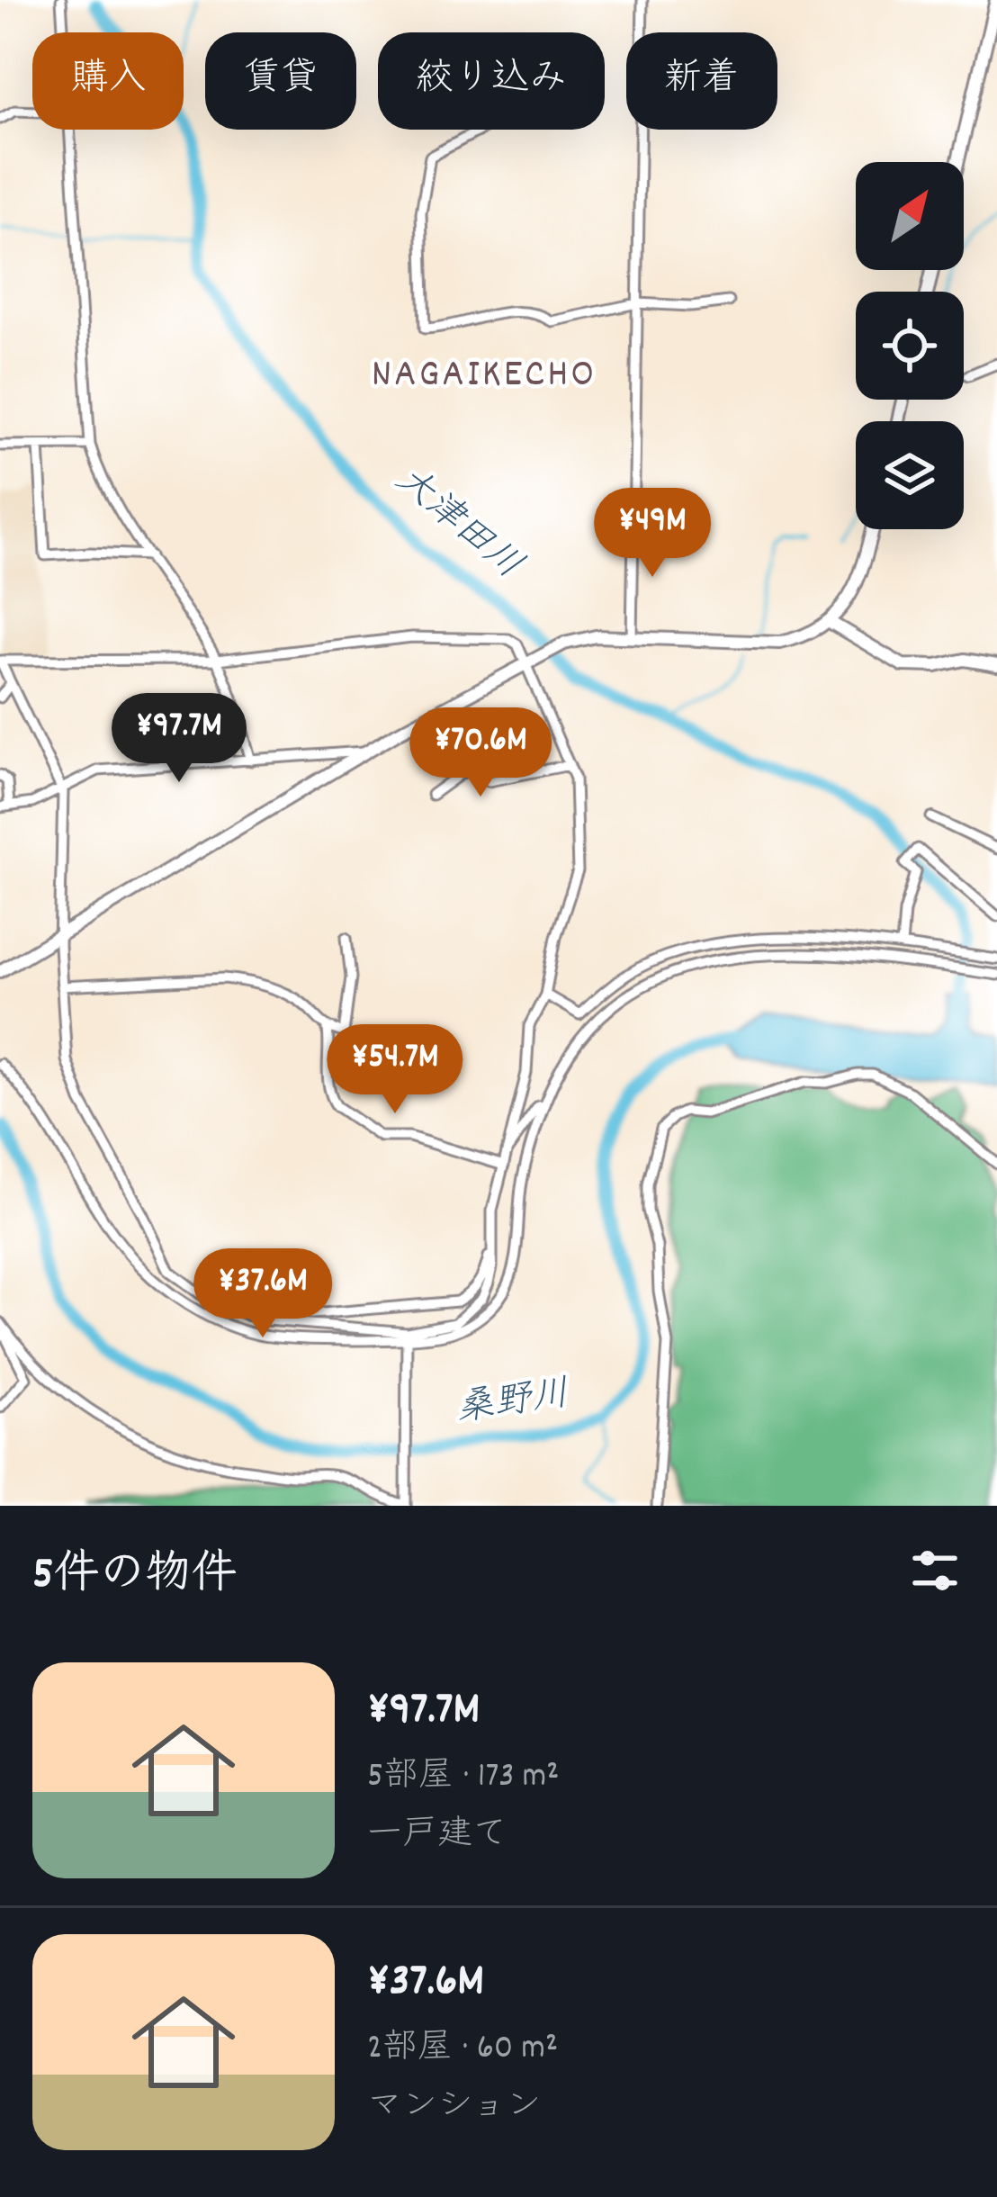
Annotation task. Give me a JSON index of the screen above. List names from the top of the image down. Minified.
{"districts":["NAGAIKECHO"],"water":["大津田川","桑野川"],"north":"top right","page":{"chip":["購入","賃貸","絞り込み","新着"],"price":["¥49M","¥97.7M","¥70.6M","¥54.7M","¥37.6M"],"heading":"5件の物件","list":[{"name":"¥97.7M","note":"5部屋 · 173 m² · 一戸建て"},{"name":"¥37.6M","note":"2部屋 · 60 m² · マンション"}]}}
